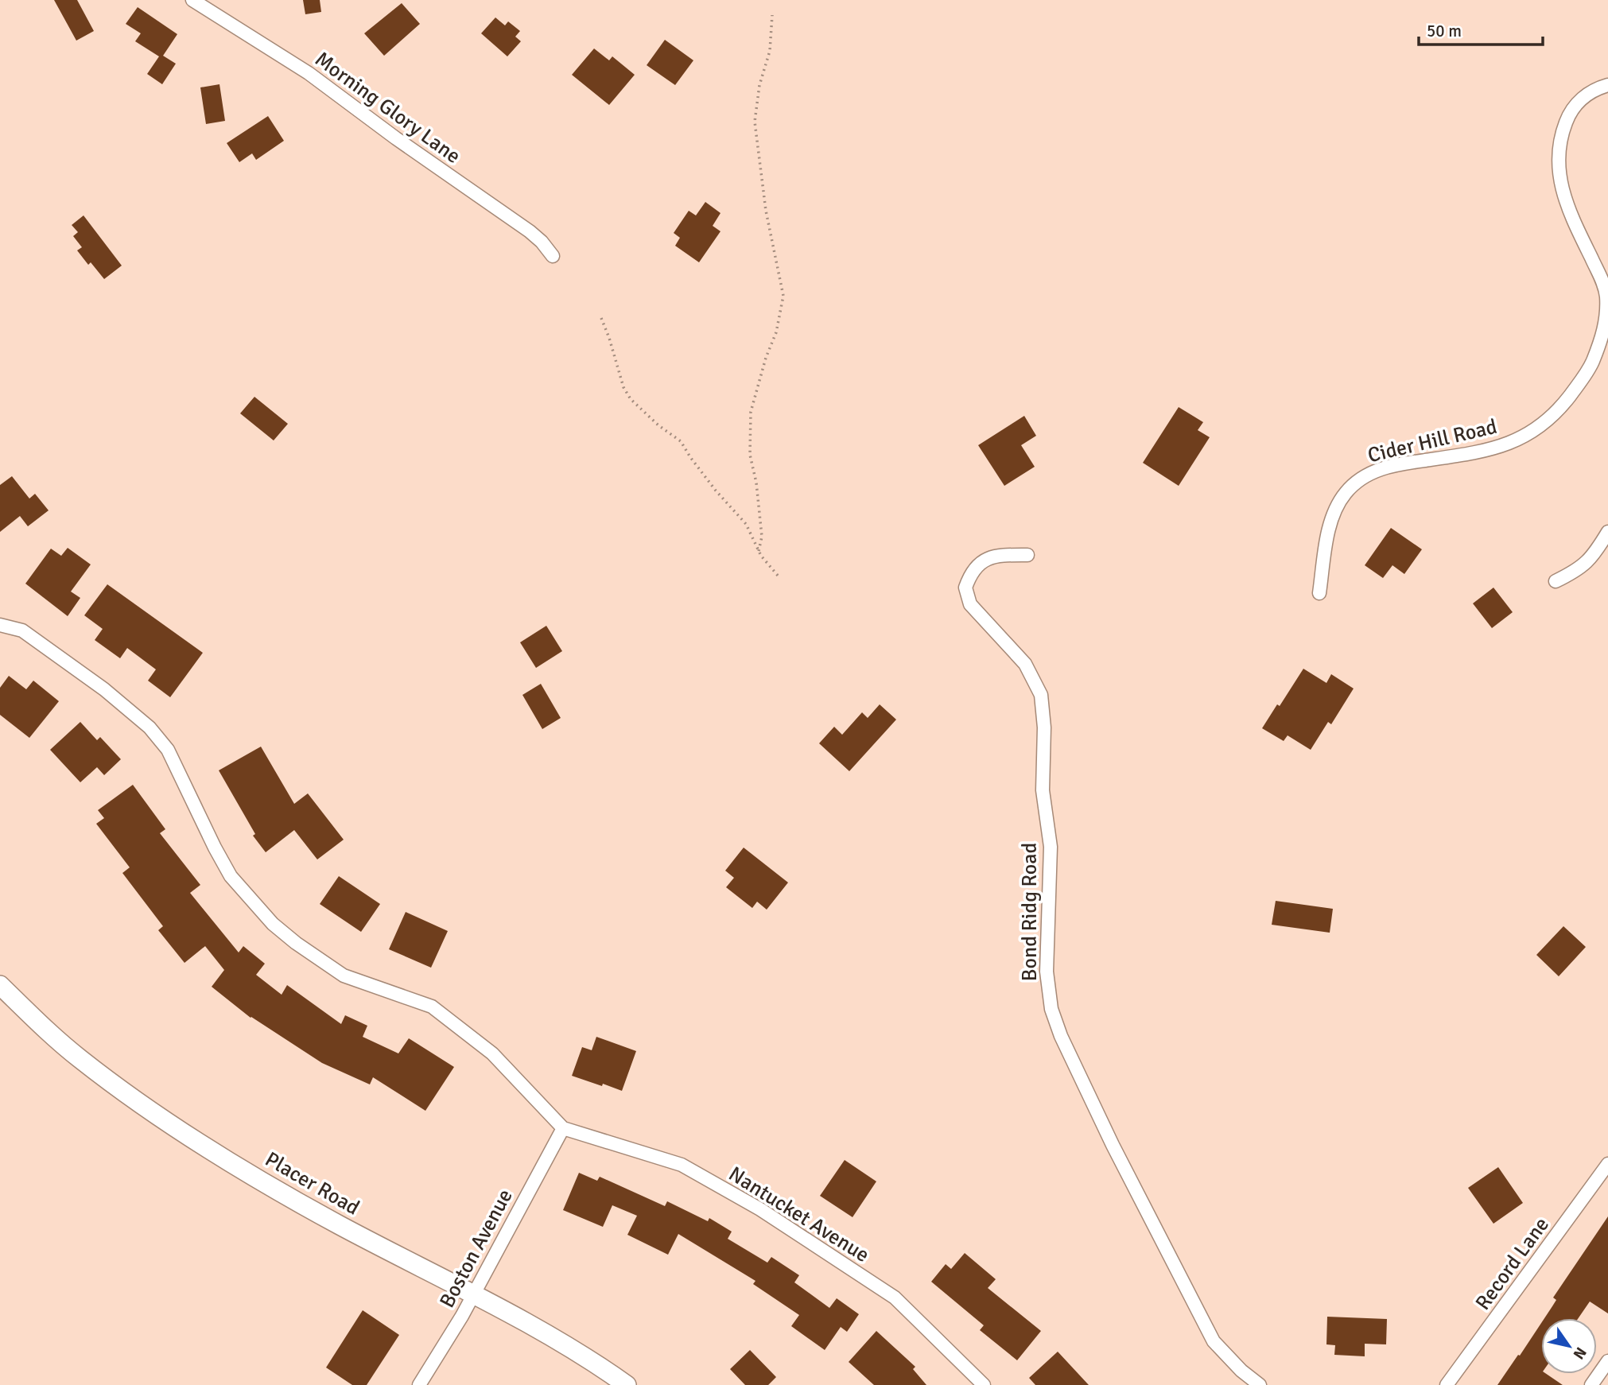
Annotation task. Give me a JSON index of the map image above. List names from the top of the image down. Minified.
{"streets":{"main road":["Placer Road"],"street":["Morning Glory Lane","Cider Hill Road","Bond Ridg Road","Nantucket Avenue","Boston Avenue","Record Lane"]},"crossings":[["Placer Road","Boston Avenue"],["Nantucket Avenue","Boston Avenue"]],"scale_bar":"50 m","north":"bottom right"}
